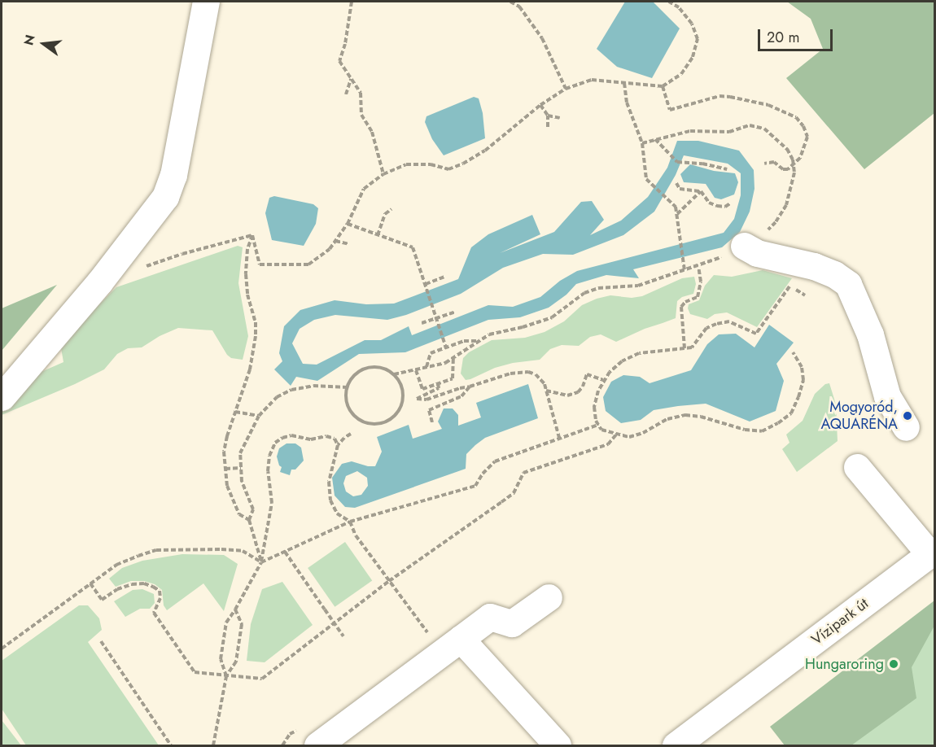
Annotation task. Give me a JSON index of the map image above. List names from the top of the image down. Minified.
{"streets":{"street":["Vízipark út"]},"places":["Mogyoród, AQUARÉNA","Hungaroring"],"scale_bar":"20 m","north":"left"}
